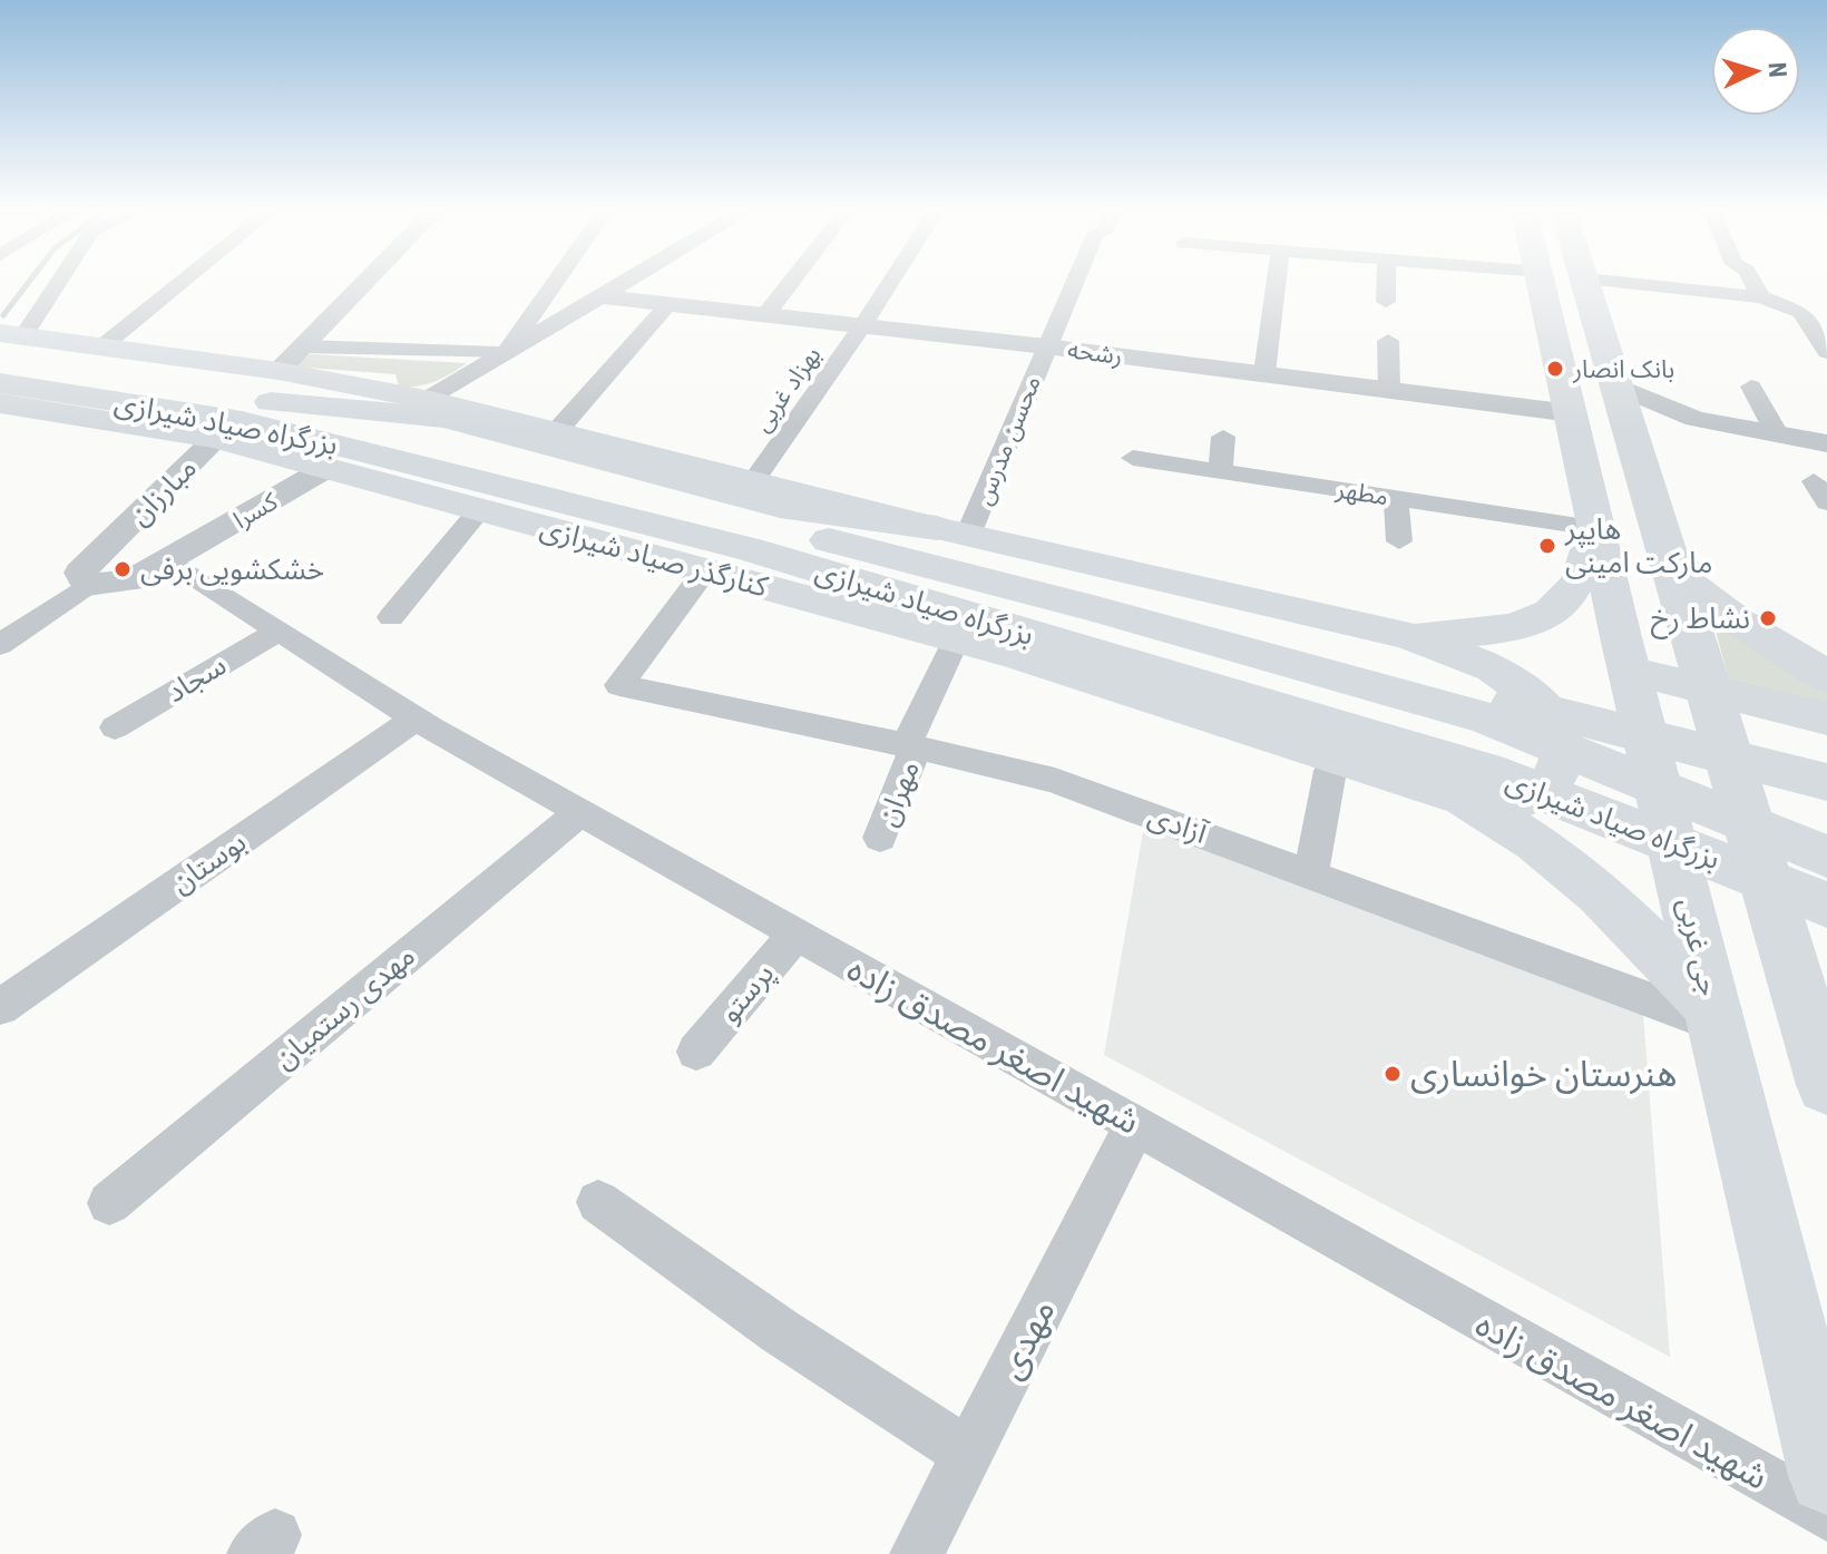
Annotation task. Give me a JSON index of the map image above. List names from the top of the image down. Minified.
{"streets":{"main road":["بزرگراه صیاد شیرازی","کنارگذر صیاد شیرازی","جی غربی"],"street":["رشحه","بهزاد غربی","محسن مدرس","مبارزان","مطهر","کسرا","سجاد","مهران","آزادی","بوستان","پرستو","مهدی رستمیان","شهید اصغر مصدق زاده","مهدی"]},"crossings":[["رشحه","بهزاد غربی"],["رشحه","محسن مدرس"],["رشحه","جی غربی"],["بهزاد غربی","کنارگذر صیاد شیرازی"],["بزرگراه صیاد شیرازی","مبارزان"],["بزرگراه صیاد شیرازی","کنارگذر صیاد شیرازی"],["محسن مدرس","کنارگذر صیاد شیرازی"],["مبارزان","کسرا"],["مبارزان","کنارگذر صیاد شیرازی"],["مطهر","جی غربی"],["کسرا","کنارگذر صیاد شیرازی"],["کسرا","شهید اصغر مصدق زاده"],["کنارگذر صیاد شیرازی","مهران"],["کنارگذر صیاد شیرازی","آزادی"],["سجاد","شهید اصغر مصدق زاده"],["مهران","آزادی"],["آزادی","جی غربی"],["بوستان","شهید اصغر مصدق زاده"],["پرستو","شهید اصغر مصدق زاده"],["مهدی رستمیان","شهید اصغر مصدق زاده"],["شهید اصغر مصدق زاده","مهدی"]],"places":["بانک انصار","هایپر مارکت امینی","خشکشویی برفی","نشاط رخ","هنرستان خوانساری"],"north":"right"}
